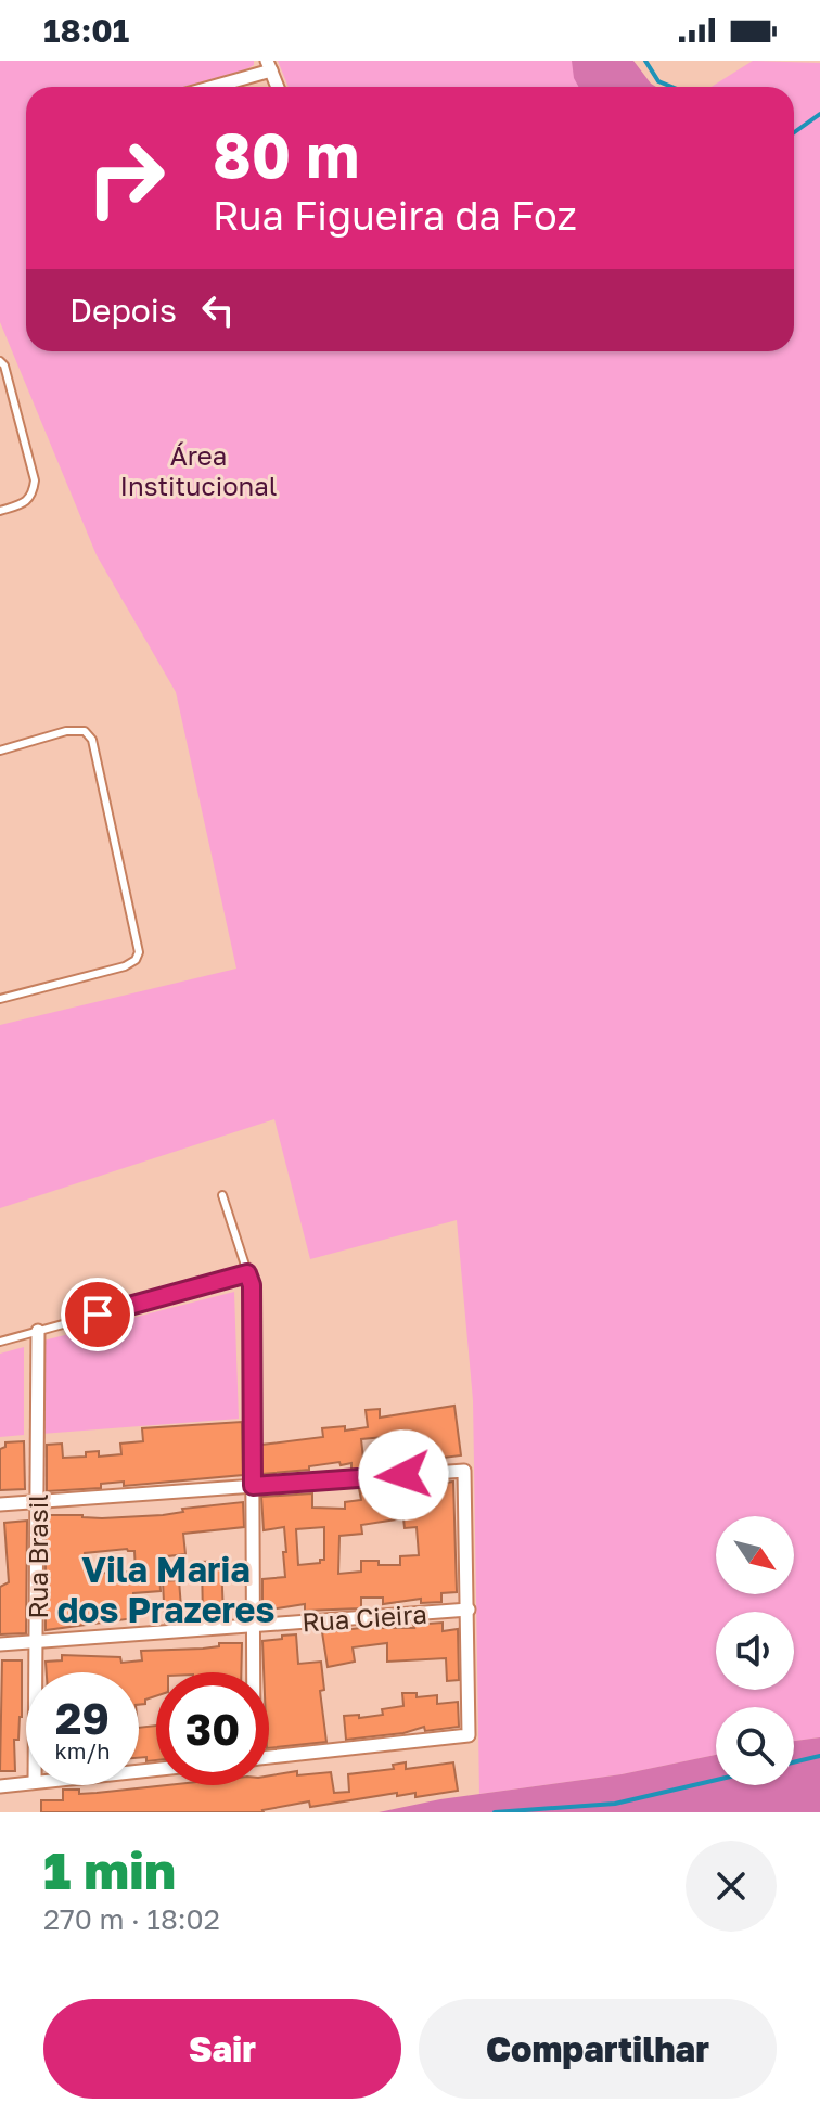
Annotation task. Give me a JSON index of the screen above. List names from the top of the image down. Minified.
{"streets":{"street":["Rua Brasil","Rua Cieira"]},"crossings":[["Rua Brasil","Rua Cieira"]],"districts":["Vila Maria dos Prazeres"],"parks":["Área Institucional"],"north":"bottom right","page":{"status":"18:01","turn":["80 m","Rua Figueira da Foz"],"then":"Depois","speed":"29 km/h","limit":"30","heading":["1 min","270 m · 18:02"],"buttons":["Sair","Compartilhar"]}}
